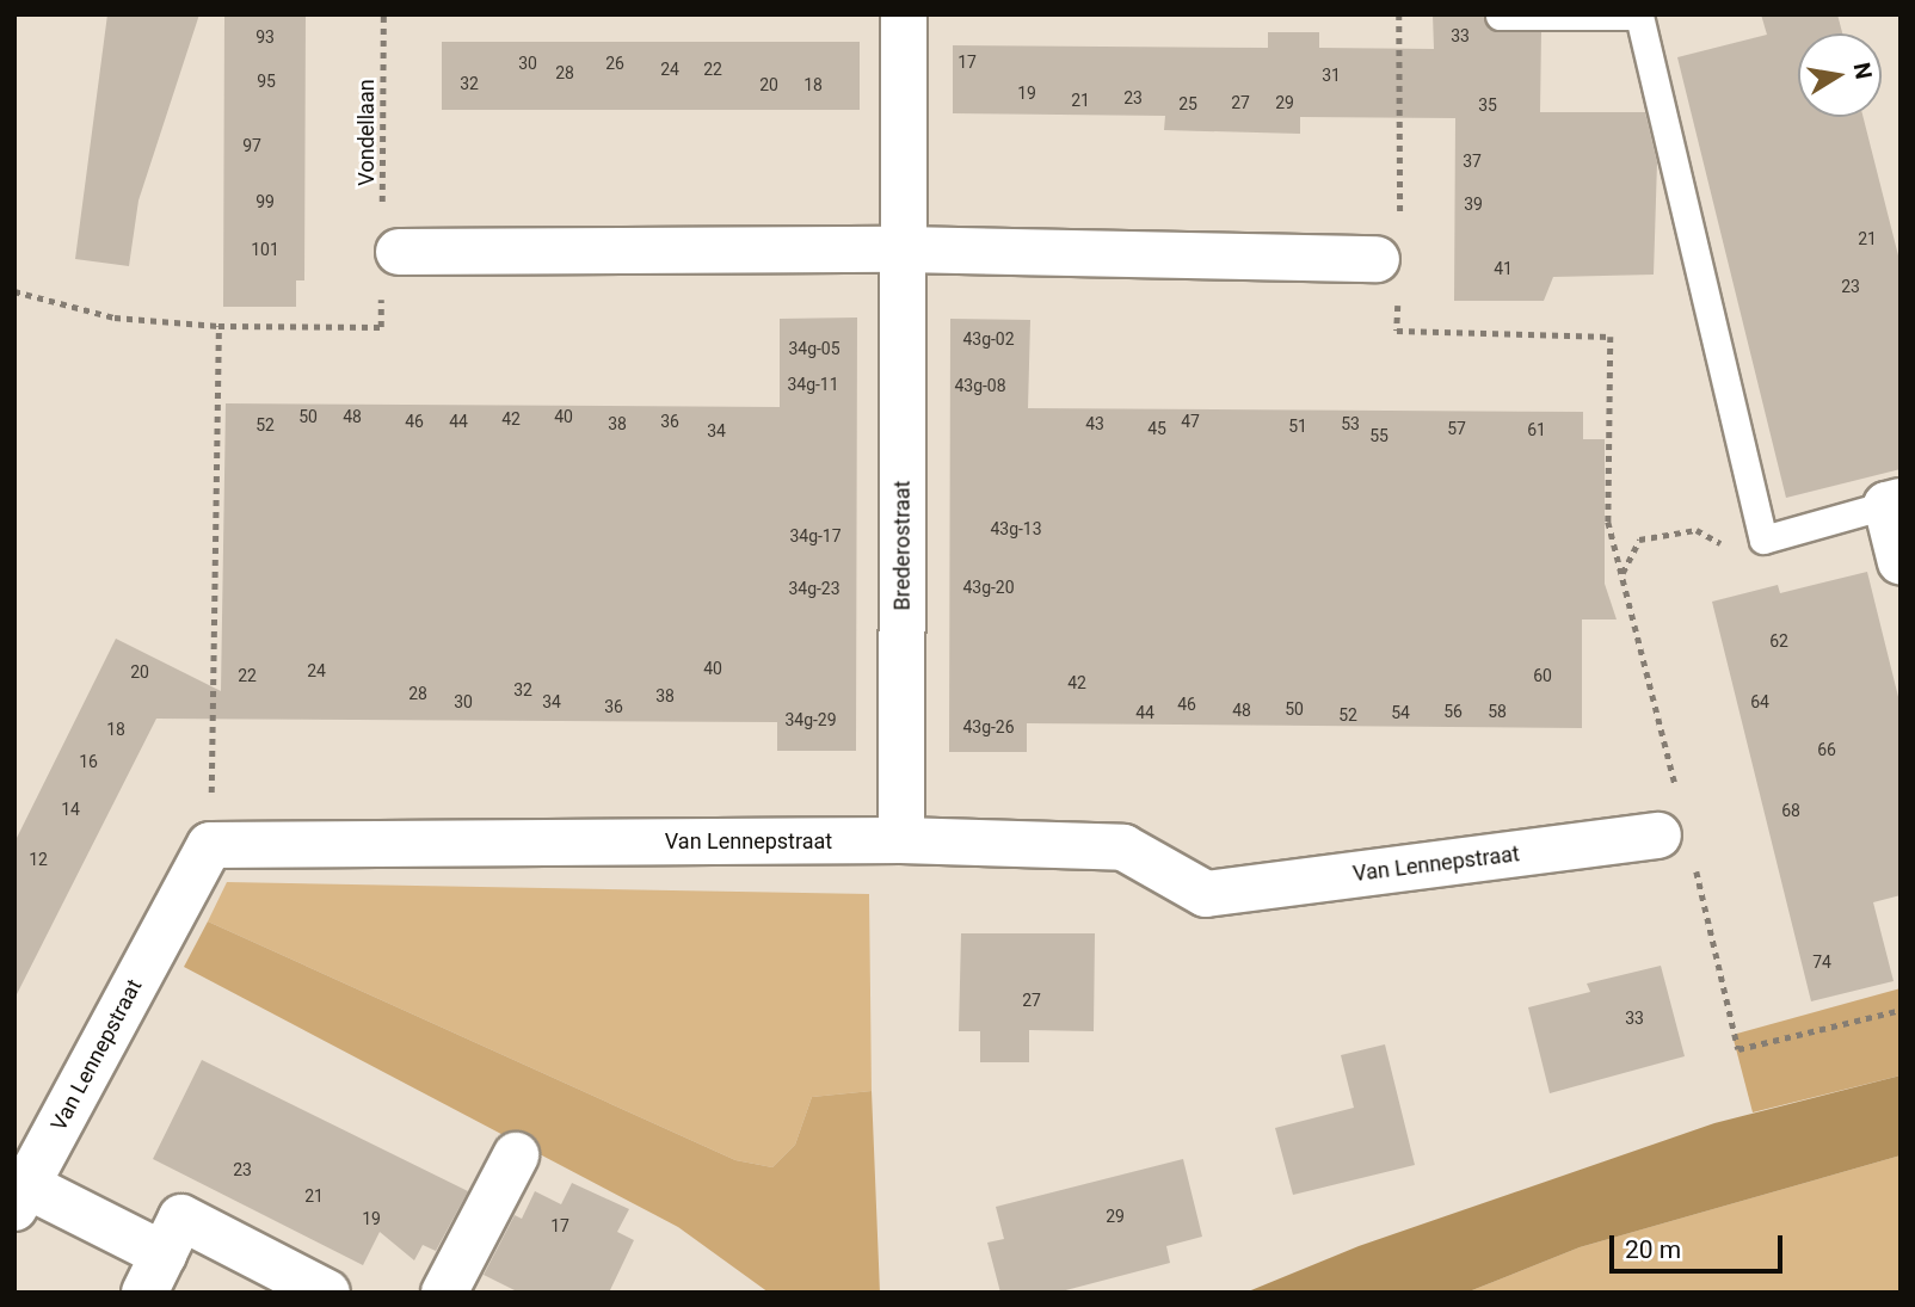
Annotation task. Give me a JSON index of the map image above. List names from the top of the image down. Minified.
{"streets":{"street":["Brederostraat","Van Lennepstraat"],"path":["Vondellaan"]},"crossings":[["Brederostraat","Van Lennepstraat"]],"house_numbers":["33","93","17","30","26","24","22","28","31","95","32","20","18","19","23","21","27","29","25","35","97","37","99","39","21","101","41","23","43g-02","34g-05","34g-11","43g-08","50","48","40","42","46","44","36","47","38","43","53","52","51","45","57","61","34","55","43g-13","34g-17","43g-20","34g-23","62","40","24","20","22","60","42","32","28","38","30","34","64","46","36","50","48","56","58","44","54","52","34g-29","43g-26","18","66","16","14","68","12","74","27","33","23","21","29","19","17"],"scale_bar":"20 m","north":"right"}
